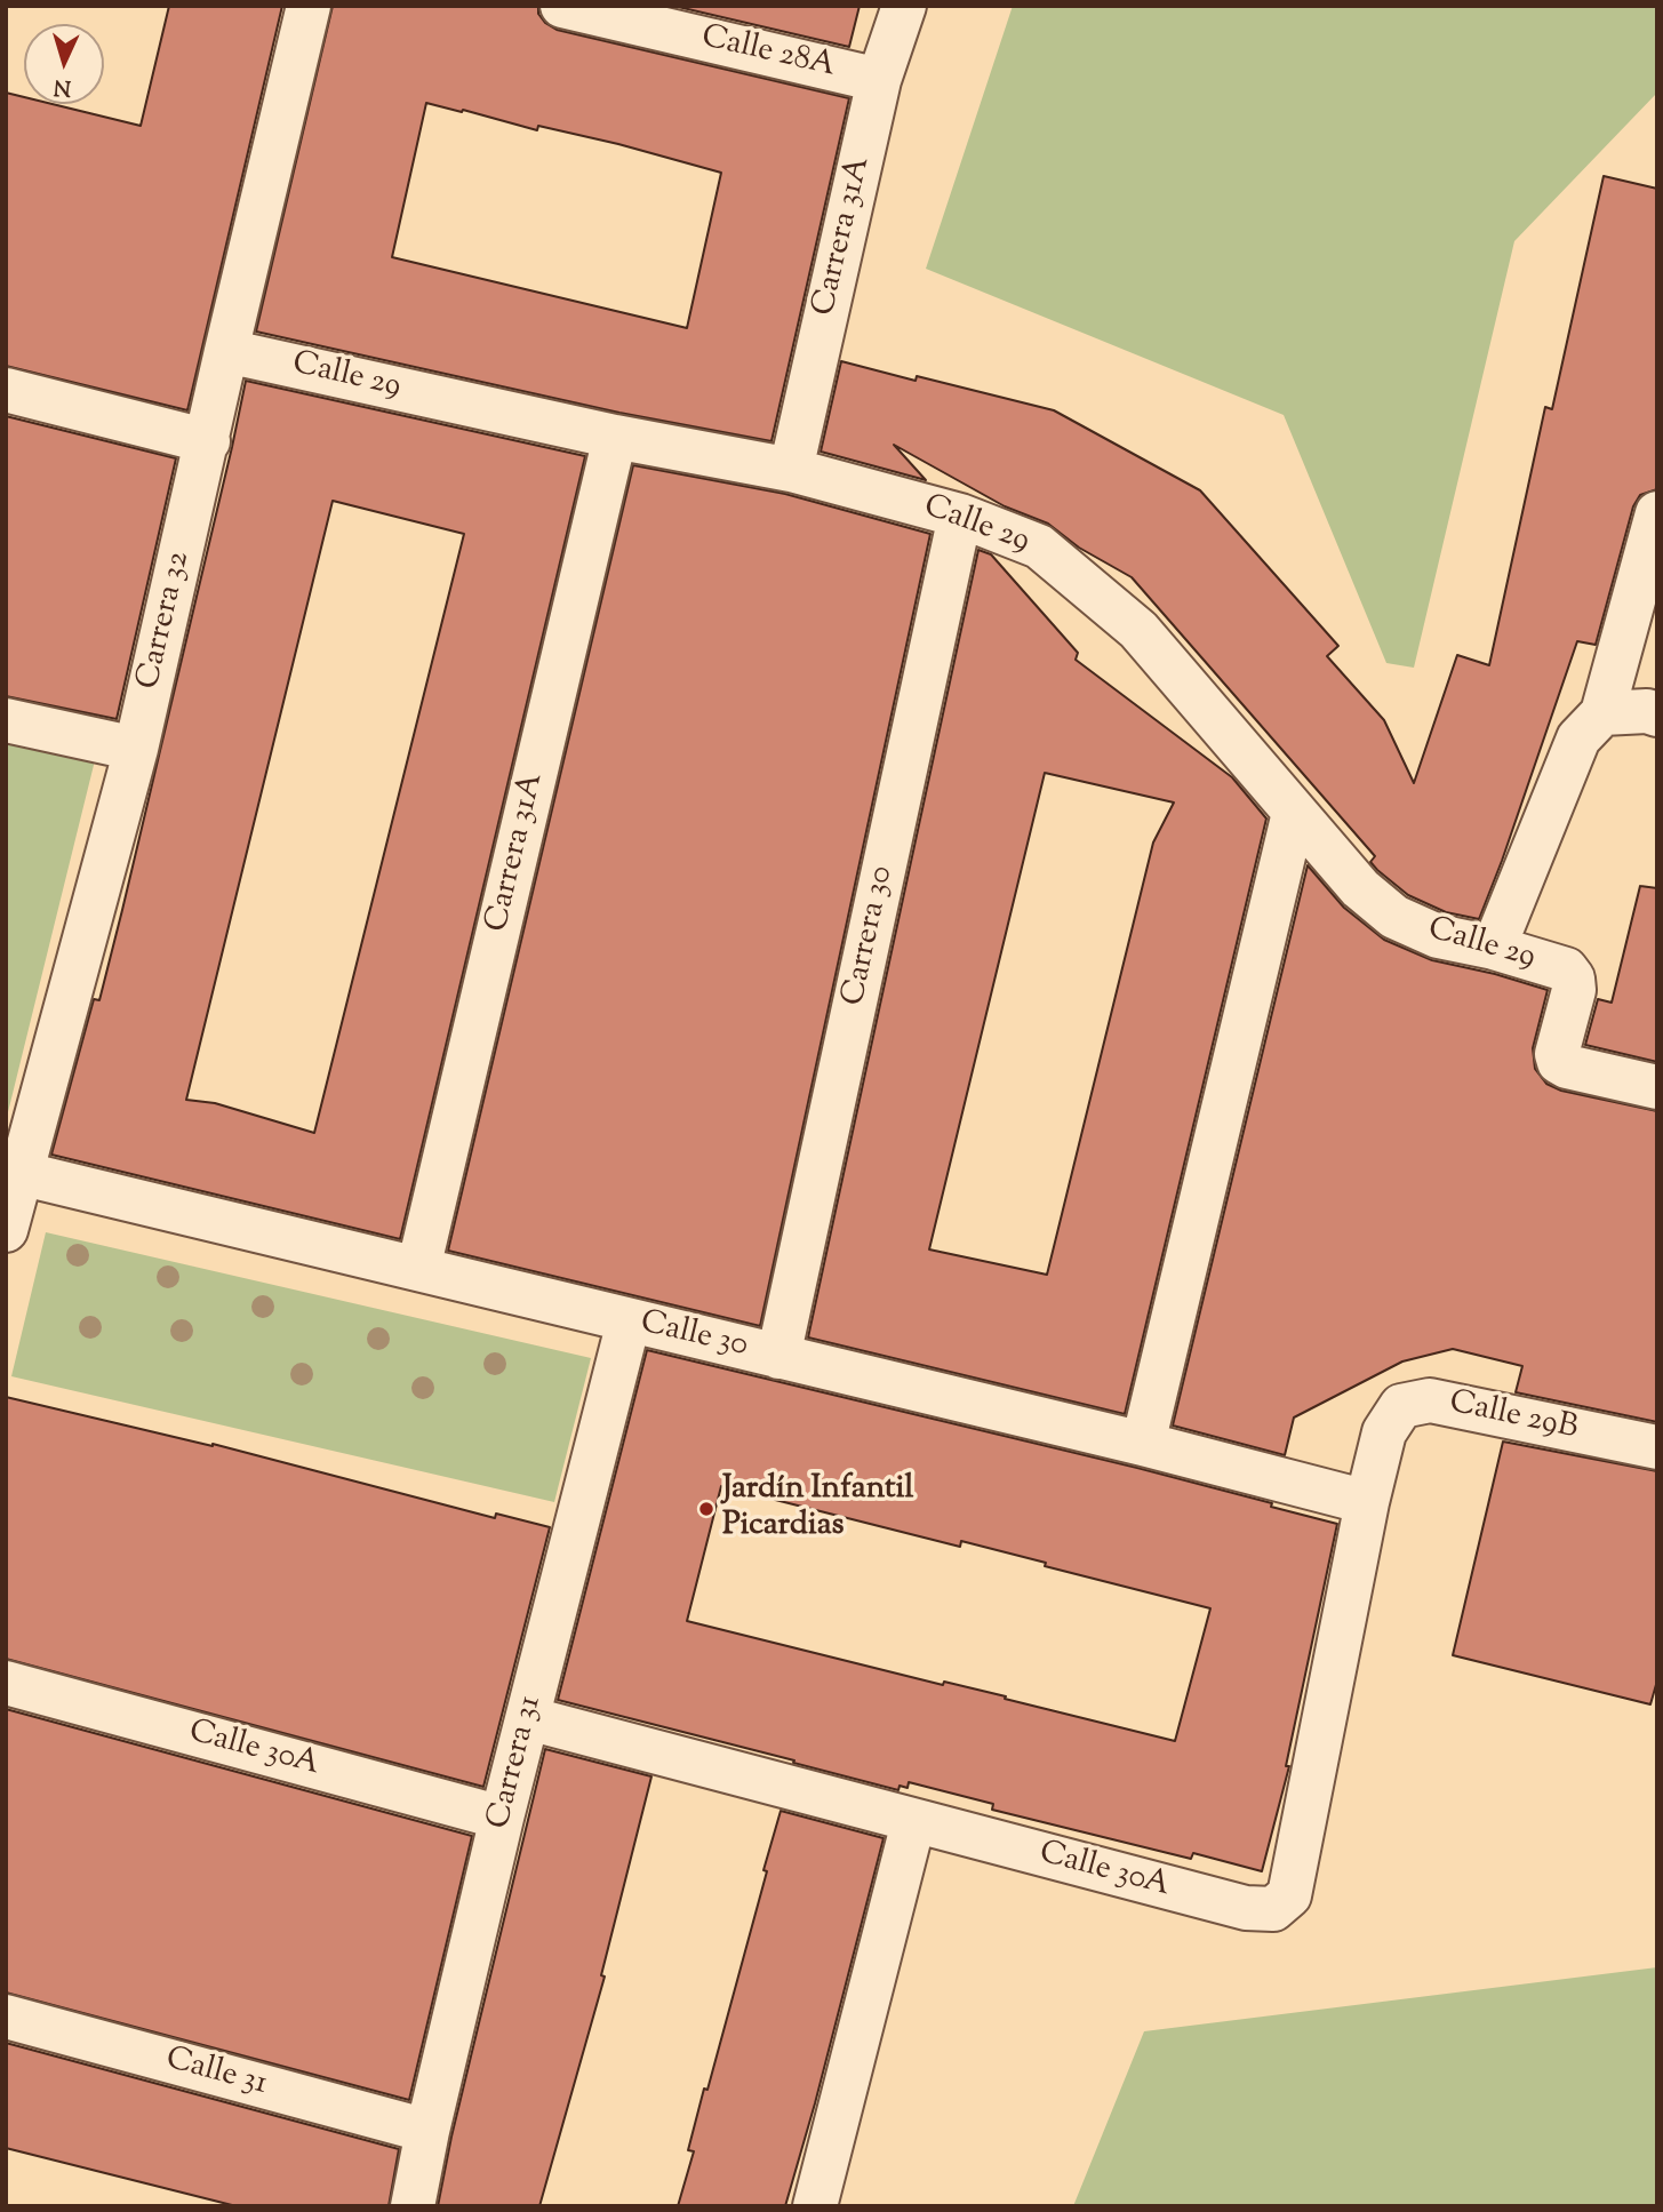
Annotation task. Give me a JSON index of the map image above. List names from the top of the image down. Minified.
{"streets":{"street":["Calle 28A","Carrera 31A","Calle 29","Carrera 32","Carrera 30","Calle 30","Calle 29B","Calle 30A","Carrera 31","Calle 31"]},"crossings":[["Calle 28A","Carrera 31A"],["Carrera 31A","Calle 29"],["Carrera 31A","Calle 30"],["Calle 29","Carrera 32"],["Calle 29","Carrera 30"],["Carrera 32","Calle 30"],["Carrera 30","Calle 30"],["Calle 30","Calle 29B"],["Calle 30","Calle 30A"],["Calle 30","Carrera 31"],["Calle 29B","Calle 30A"],["Calle 30A","Carrera 31"],["Carrera 31","Calle 31"]],"places":["Jardín Infantil Picardias"],"north":"bottom"}
